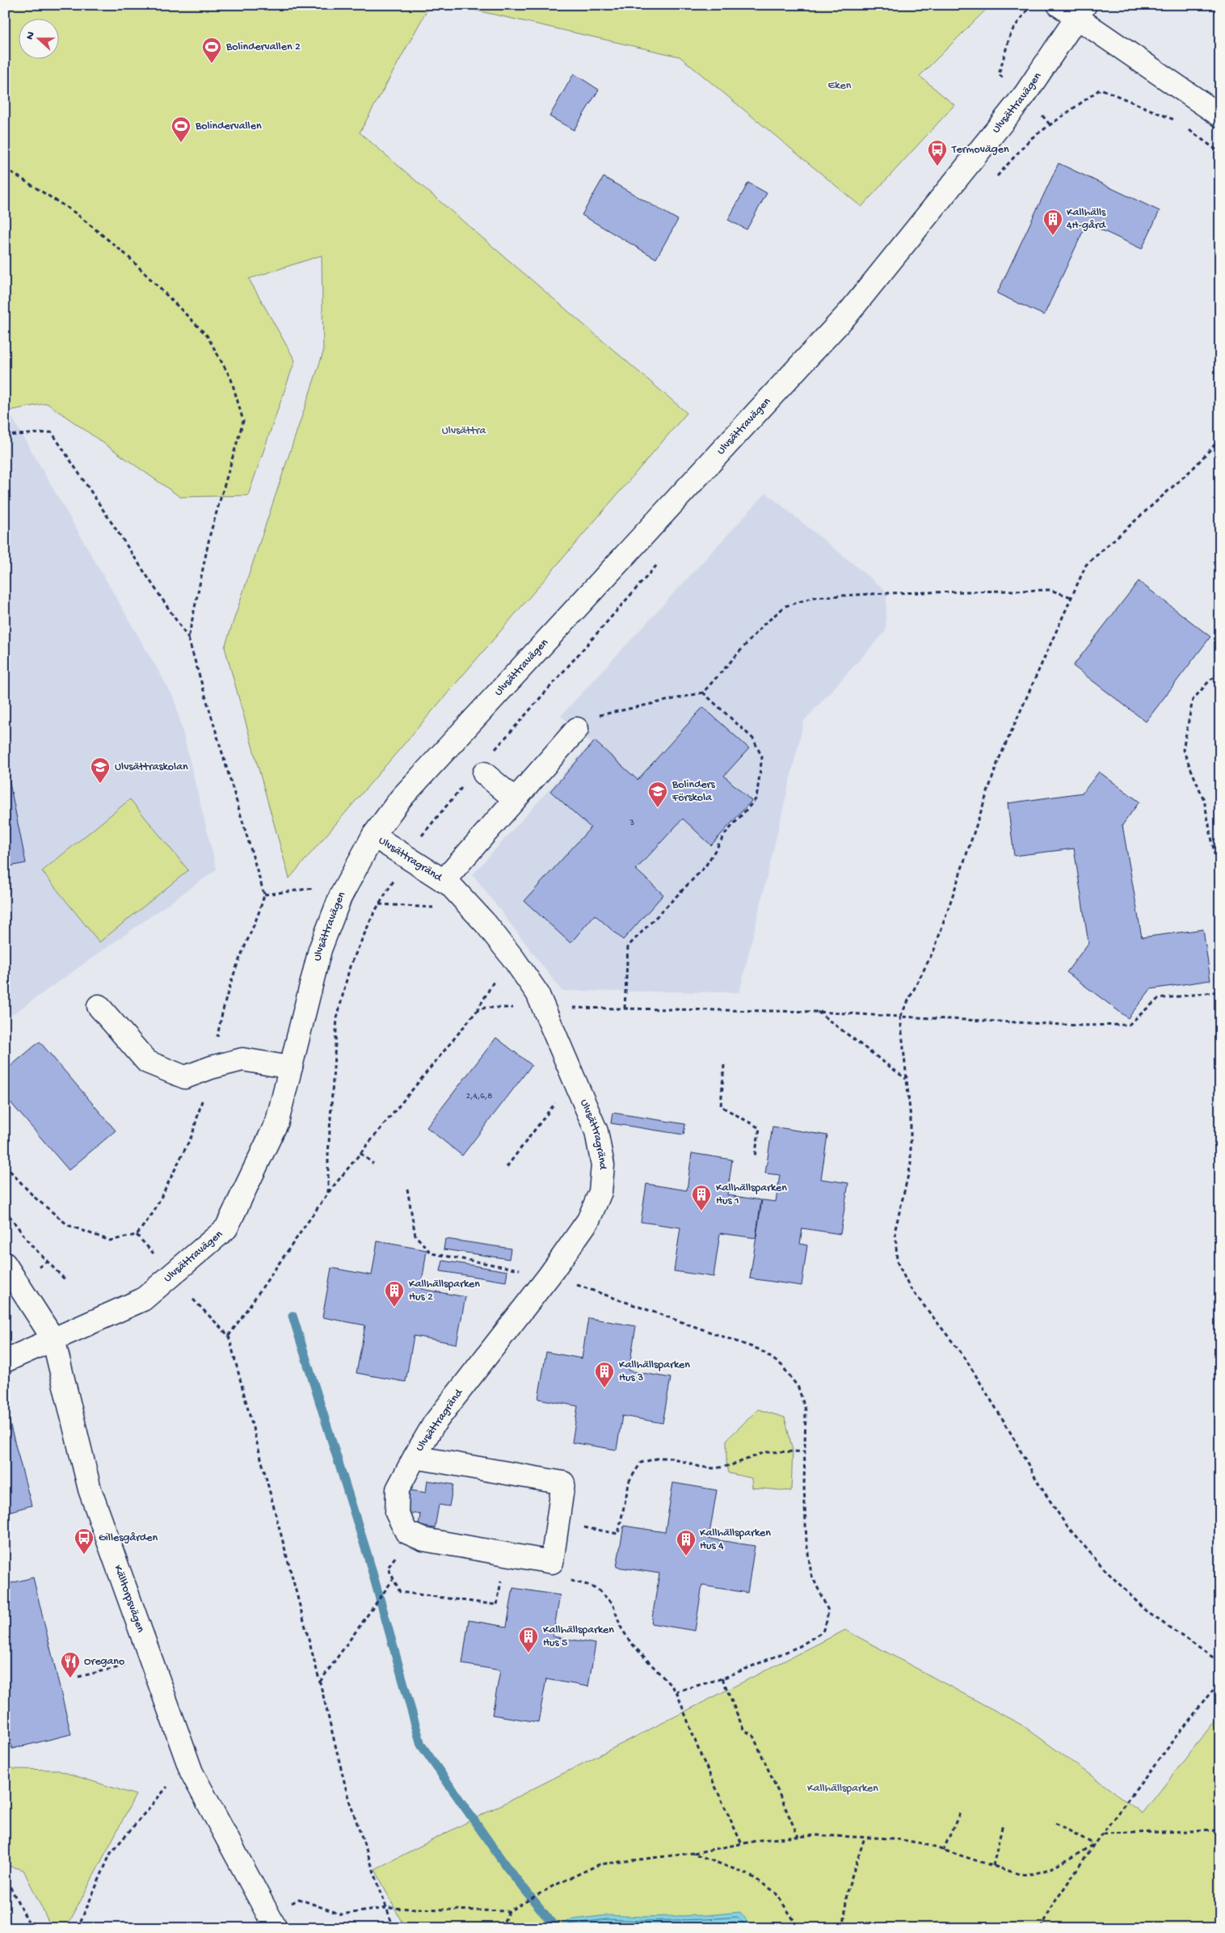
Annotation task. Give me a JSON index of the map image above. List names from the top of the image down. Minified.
{"streets":{"street":["Ulvsättravägen","Ulvsättragränd","Källtorpsvägen"]},"crossings":[["Ulvsättravägen","Ulvsättragränd"],["Ulvsättravägen","Källtorpsvägen"]],"parks":["Eken","Ulvsättra","Kallhällsparken"],"places":{"sports":["Bolindervallen 2","Bolindervallen"],"bus stop":["Termovägen","Gillesgården"],"building":["Kallhälls 4H-gård","Kallhällsparken Hus 1","Kallhällsparken Hus 2","Kallhällsparken Hus 3","Kallhällsparken Hus 4","Kallhällsparken Hus 5"],"school or university":["Ulvsättraskolan","Bolinders Förskola"],"restaurant":["Oregano"]},"house_numbers":["3","2,4,6,8"],"north":"left"}
